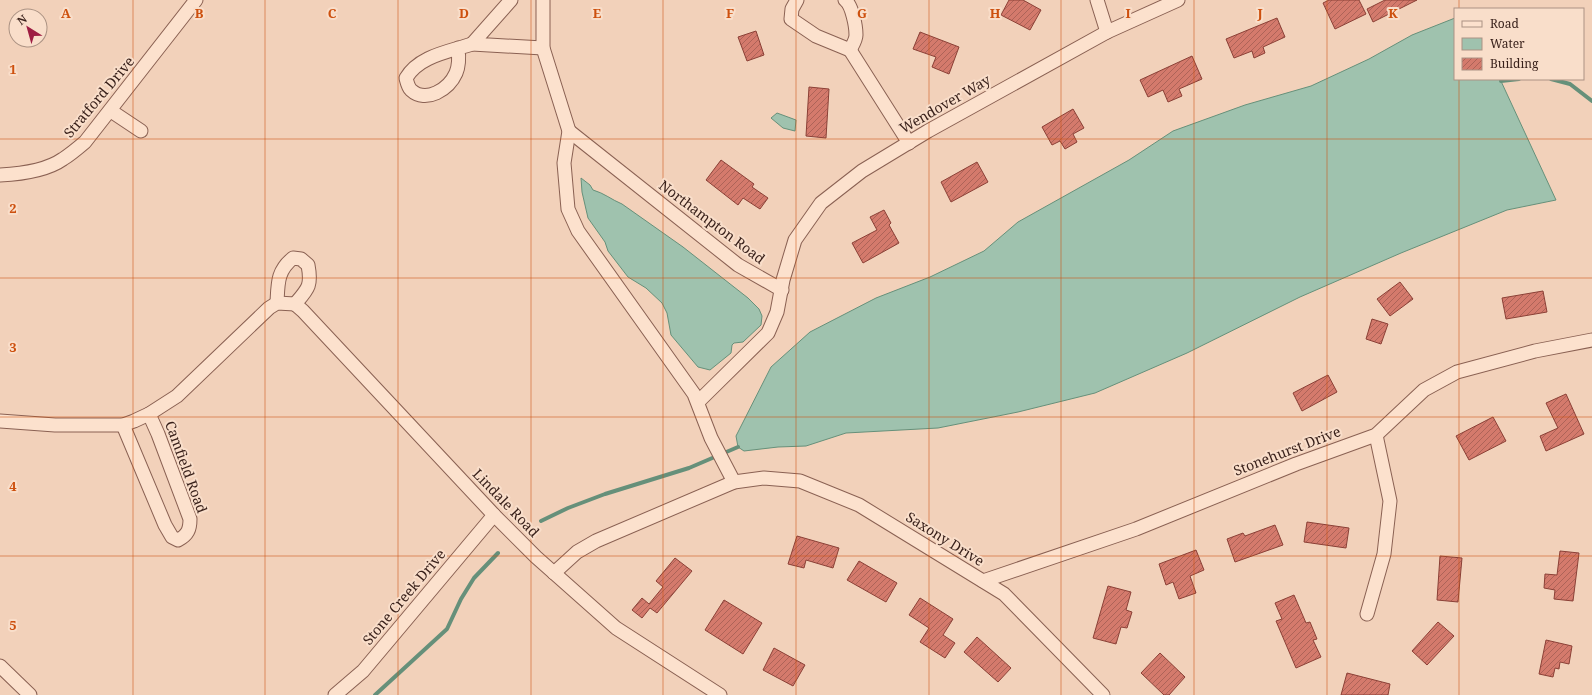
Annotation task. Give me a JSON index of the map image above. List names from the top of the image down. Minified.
{"streets":{"street":["Stratford Drive","Wendover Way","Northampton Road","Stonehurst Drive","Camfield Road","Lindale Road","Saxony Drive","Stone Creek Drive"]},"crossings":[["Wendover Way","Northampton Road"],["Stonehurst Drive","Saxony Drive"],["Lindale Road","Stone Creek Drive"]],"legend":["Road","Water","Building"],"north":"top left","grid":{"columns":["A","B","C","D","E","F","G","H","I","J","K"],"rows":["1","2","3","4","5"]}}
